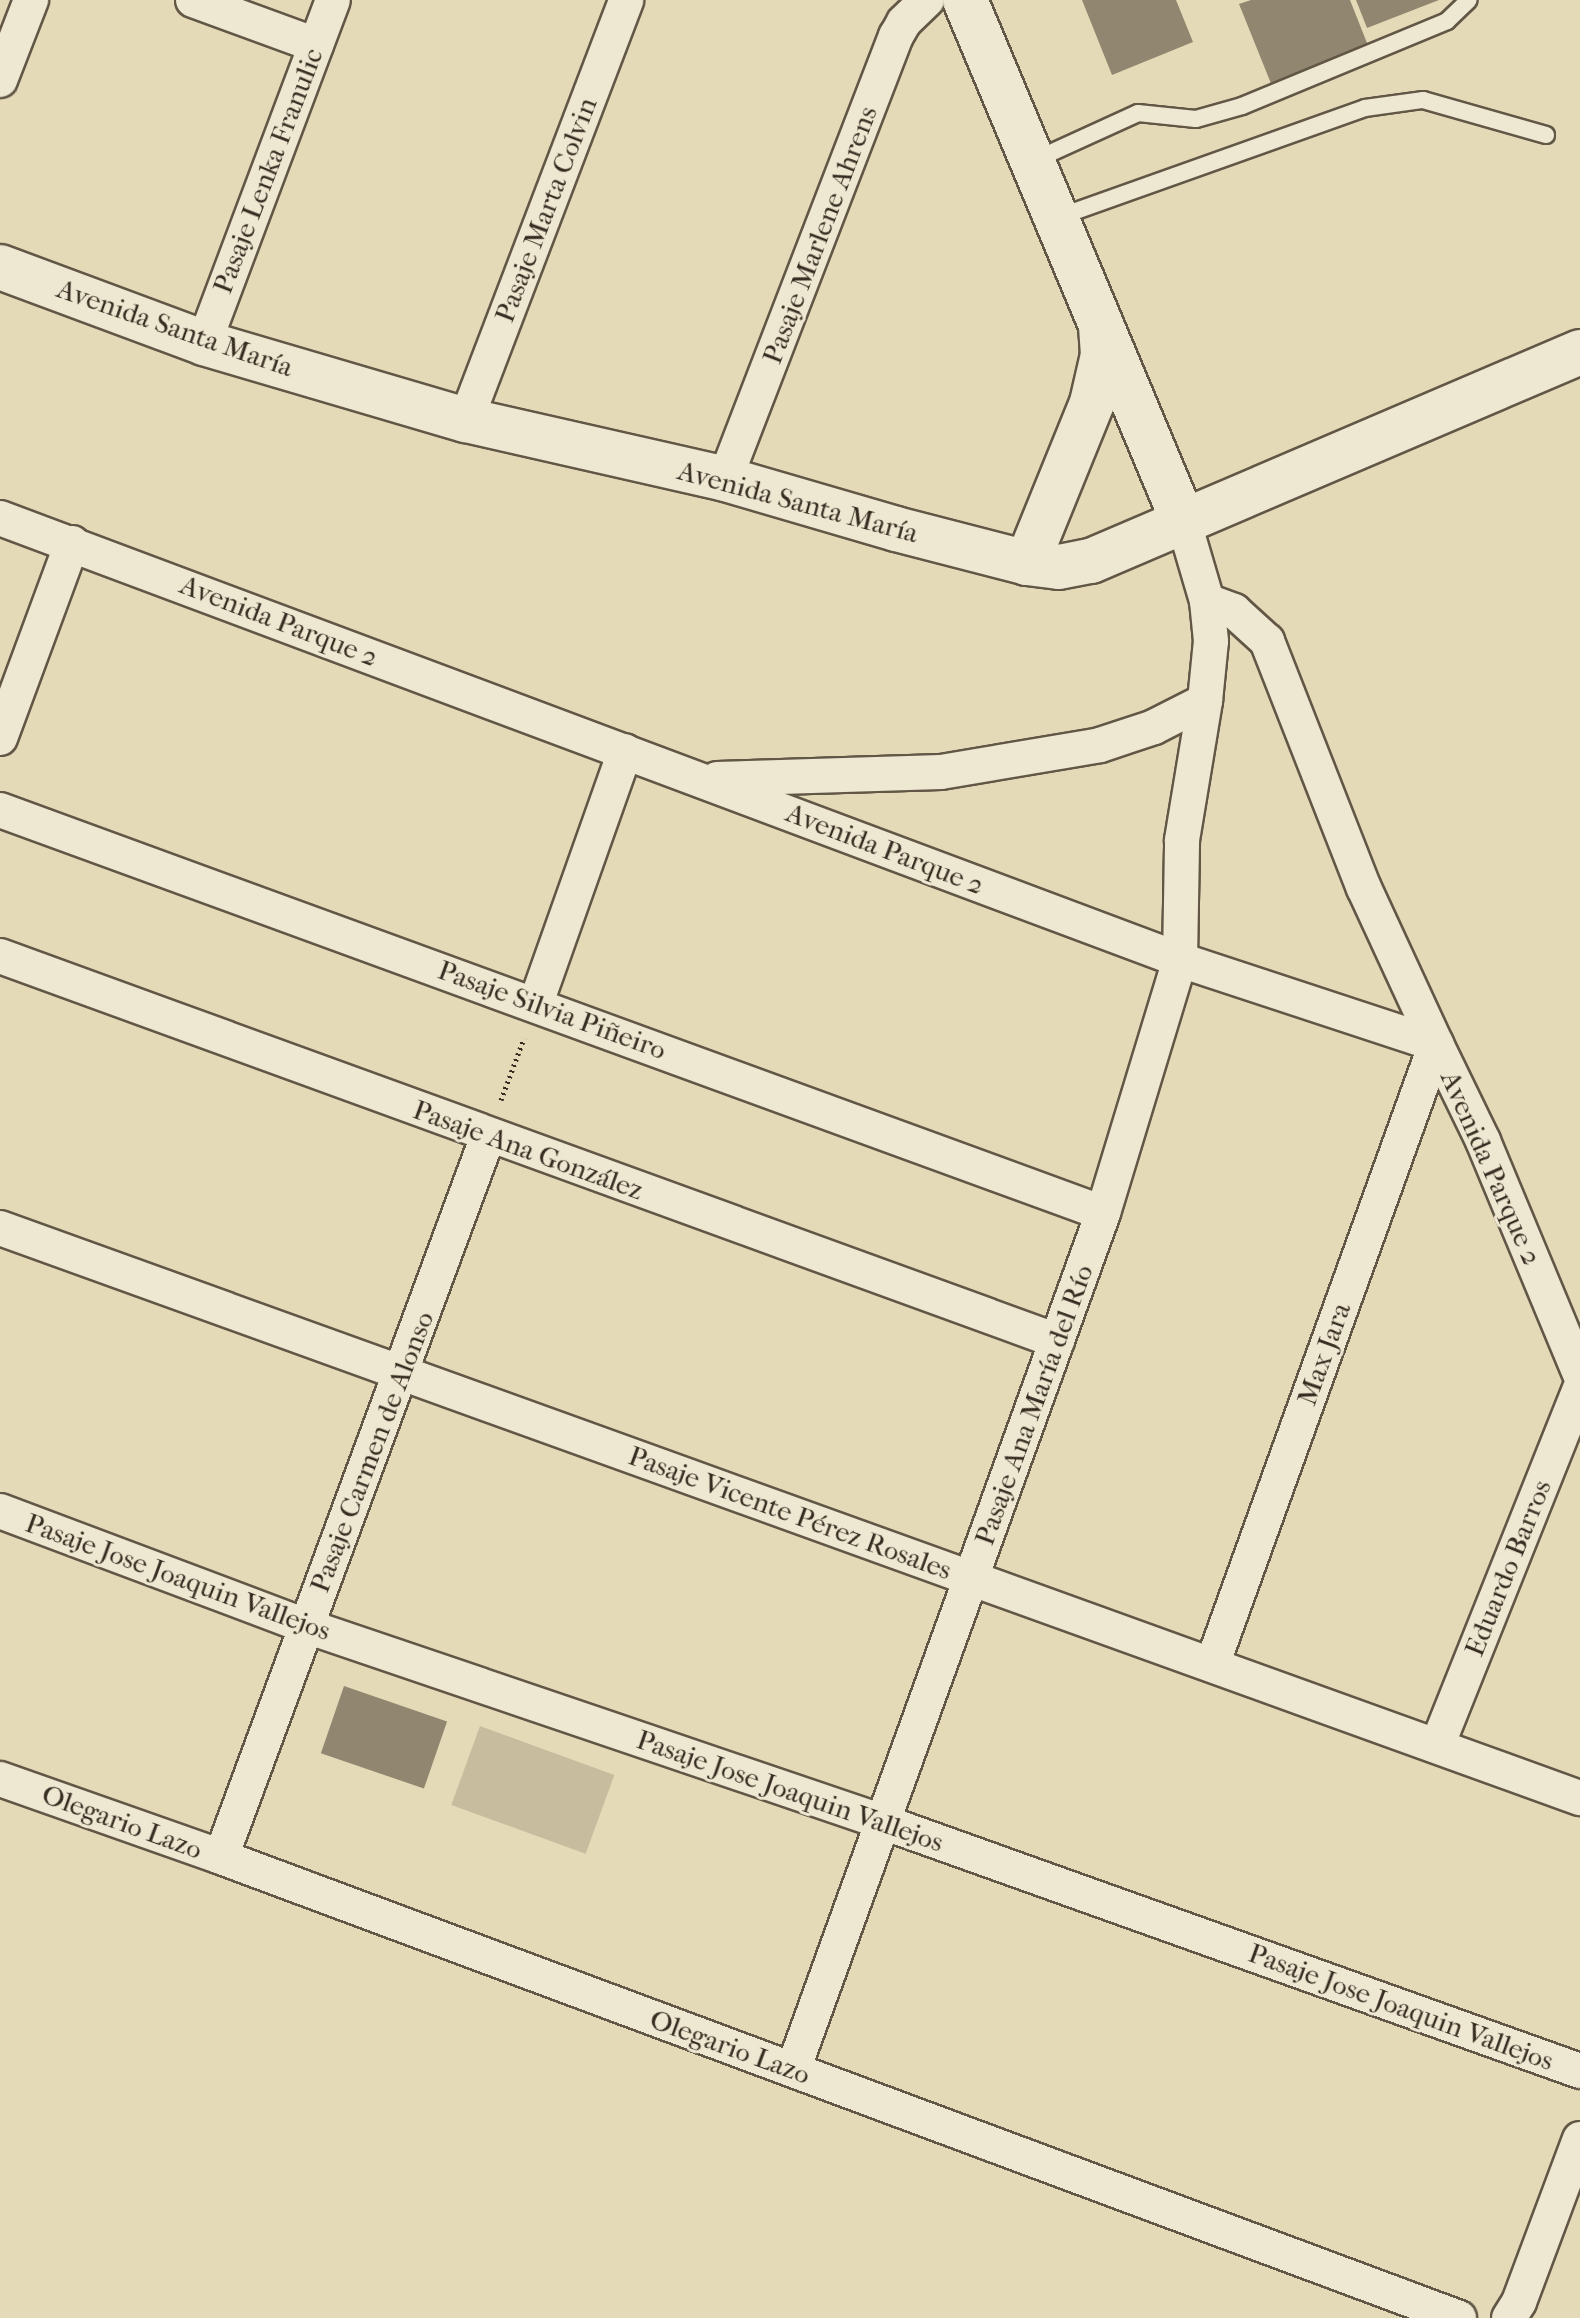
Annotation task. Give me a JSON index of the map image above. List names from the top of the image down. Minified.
{"streets":{"street":["Pasaje Lenka Franulic","Pasaje Marta Colvin","Pasaje Marlene Ahrens","Avenida Santa María","Avenida Parque 2","Pasaje Silvia Piñeiro","Pasaje Ana González","Max Jara","Pasaje Ana María del Río","Pasaje Carmen de Alonso","Pasaje Vicente Pérez Rosales","Eduardo Barros","Pasaje Jose Joaquin Vallejos","Olegario Lazo"]},"crossings":[["Pasaje Lenka Franulic","Avenida Santa María"],["Pasaje Marta Colvin","Avenida Santa María"],["Pasaje Marlene Ahrens","Avenida Santa María"],["Avenida Santa María","Pasaje Ana María del Río"],["Avenida Parque 2","Max Jara"],["Avenida Parque 2","Pasaje Ana María del Río"],["Pasaje Silvia Piñeiro","Pasaje Ana María del Río"],["Pasaje Ana González","Pasaje Ana María del Río"],["Pasaje Ana González","Pasaje Carmen de Alonso"],["Max Jara","Pasaje Vicente Pérez Rosales"],["Pasaje Ana María del Río","Pasaje Vicente Pérez Rosales"],["Pasaje Ana María del Río","Pasaje Jose Joaquin Vallejos"],["Pasaje Ana María del Río","Olegario Lazo"],["Pasaje Carmen de Alonso","Pasaje Vicente Pérez Rosales"],["Pasaje Carmen de Alonso","Pasaje Jose Joaquin Vallejos"],["Pasaje Carmen de Alonso","Olegario Lazo"],["Pasaje Vicente Pérez Rosales","Eduardo Barros"]]}
